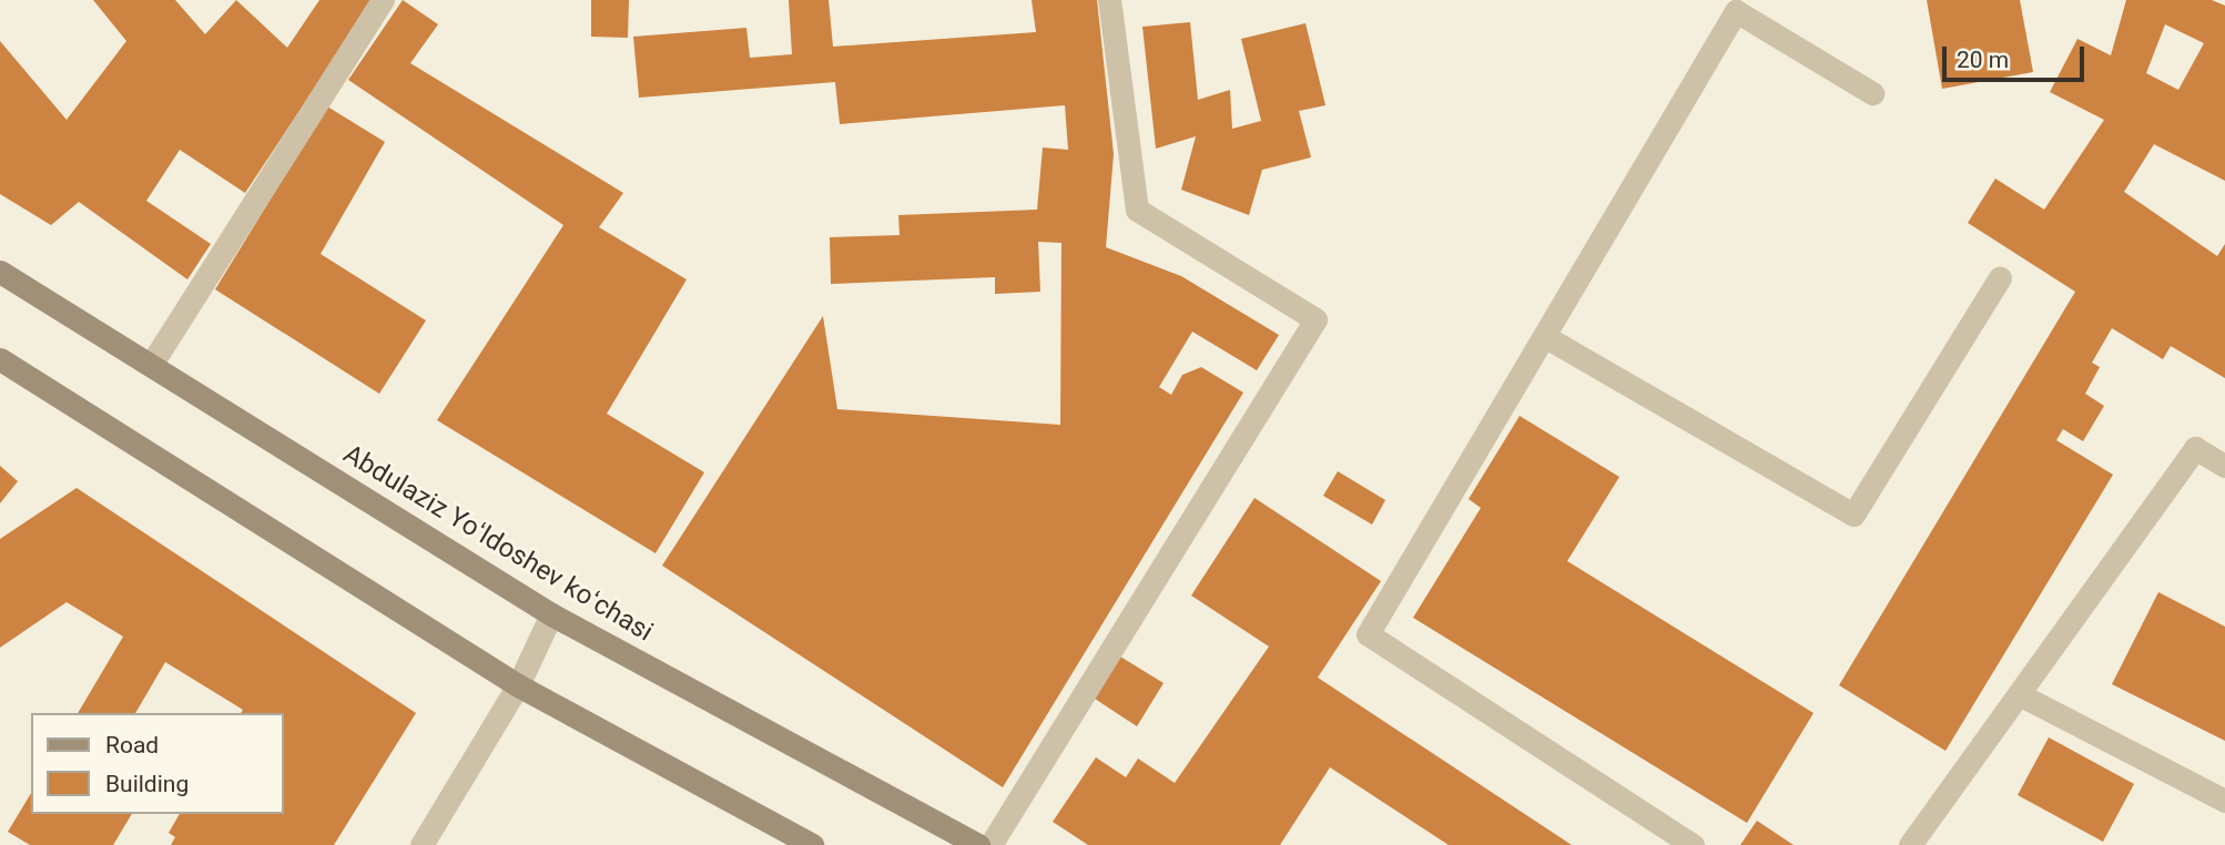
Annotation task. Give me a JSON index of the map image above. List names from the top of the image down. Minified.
{"streets":{"main road":["Abdulaziz Yoʻldoshev koʻchasi"]},"legend":["Road","Building"],"scale_bar":"20 m"}
